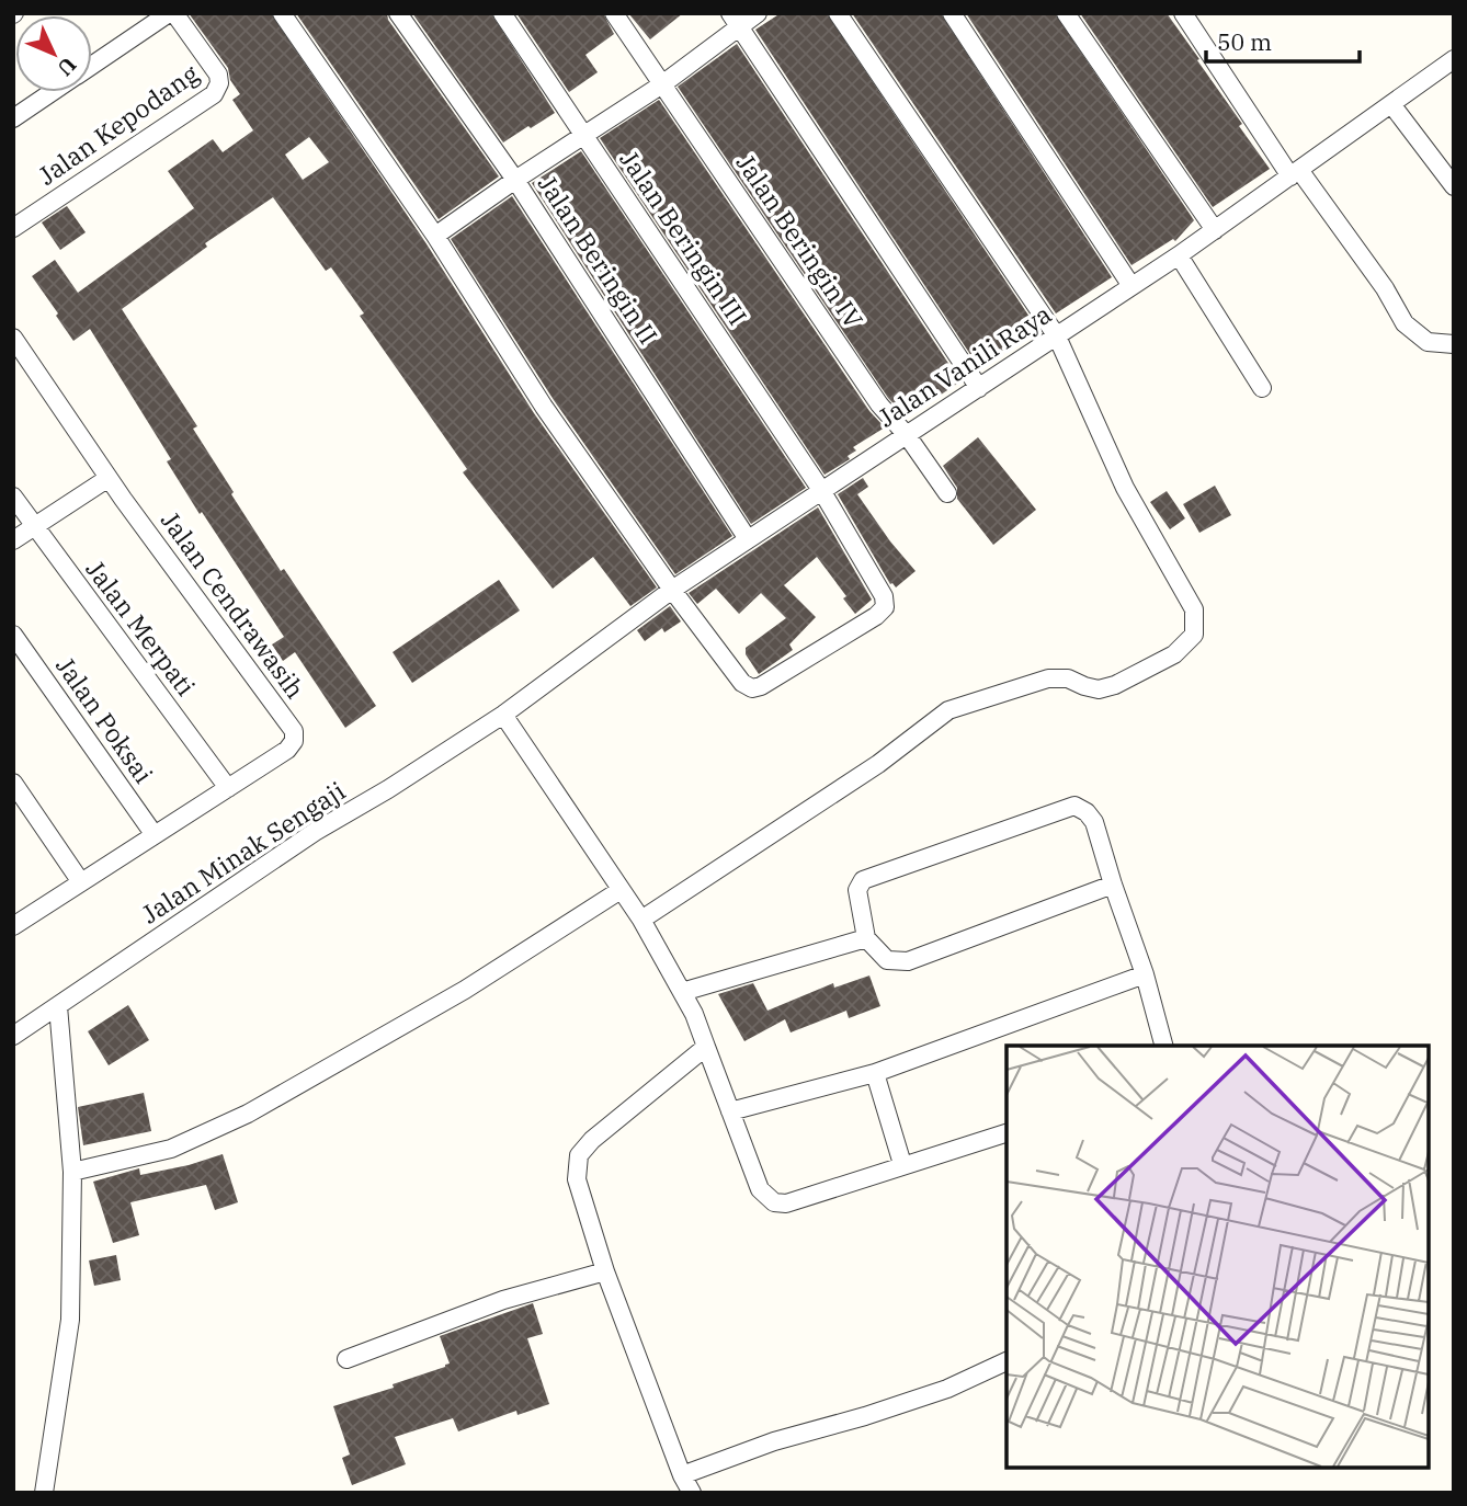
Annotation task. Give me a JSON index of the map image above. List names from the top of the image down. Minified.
{"streets":{"street":["Jalan Kepodang","Jalan Beringin III","Jalan Beringin IV","Jalan Beringin II","Jalan Vanili Raya","Jalan Cendrawasih","Jalan Merpati","Jalan Poksai","Jalan Minak Sengaji"]},"crossings":[["Jalan Beringin III","Jalan Vanili Raya"],["Jalan Beringin IV","Jalan Vanili Raya"],["Jalan Beringin II","Jalan Vanili Raya"],["Jalan Vanili Raya","Jalan Minak Sengaji"],["Jalan Cendrawasih","Jalan Merpati"],["Jalan Cendrawasih","Jalan Poksai"]],"scale_bar":"50 m","north":"bottom right"}
